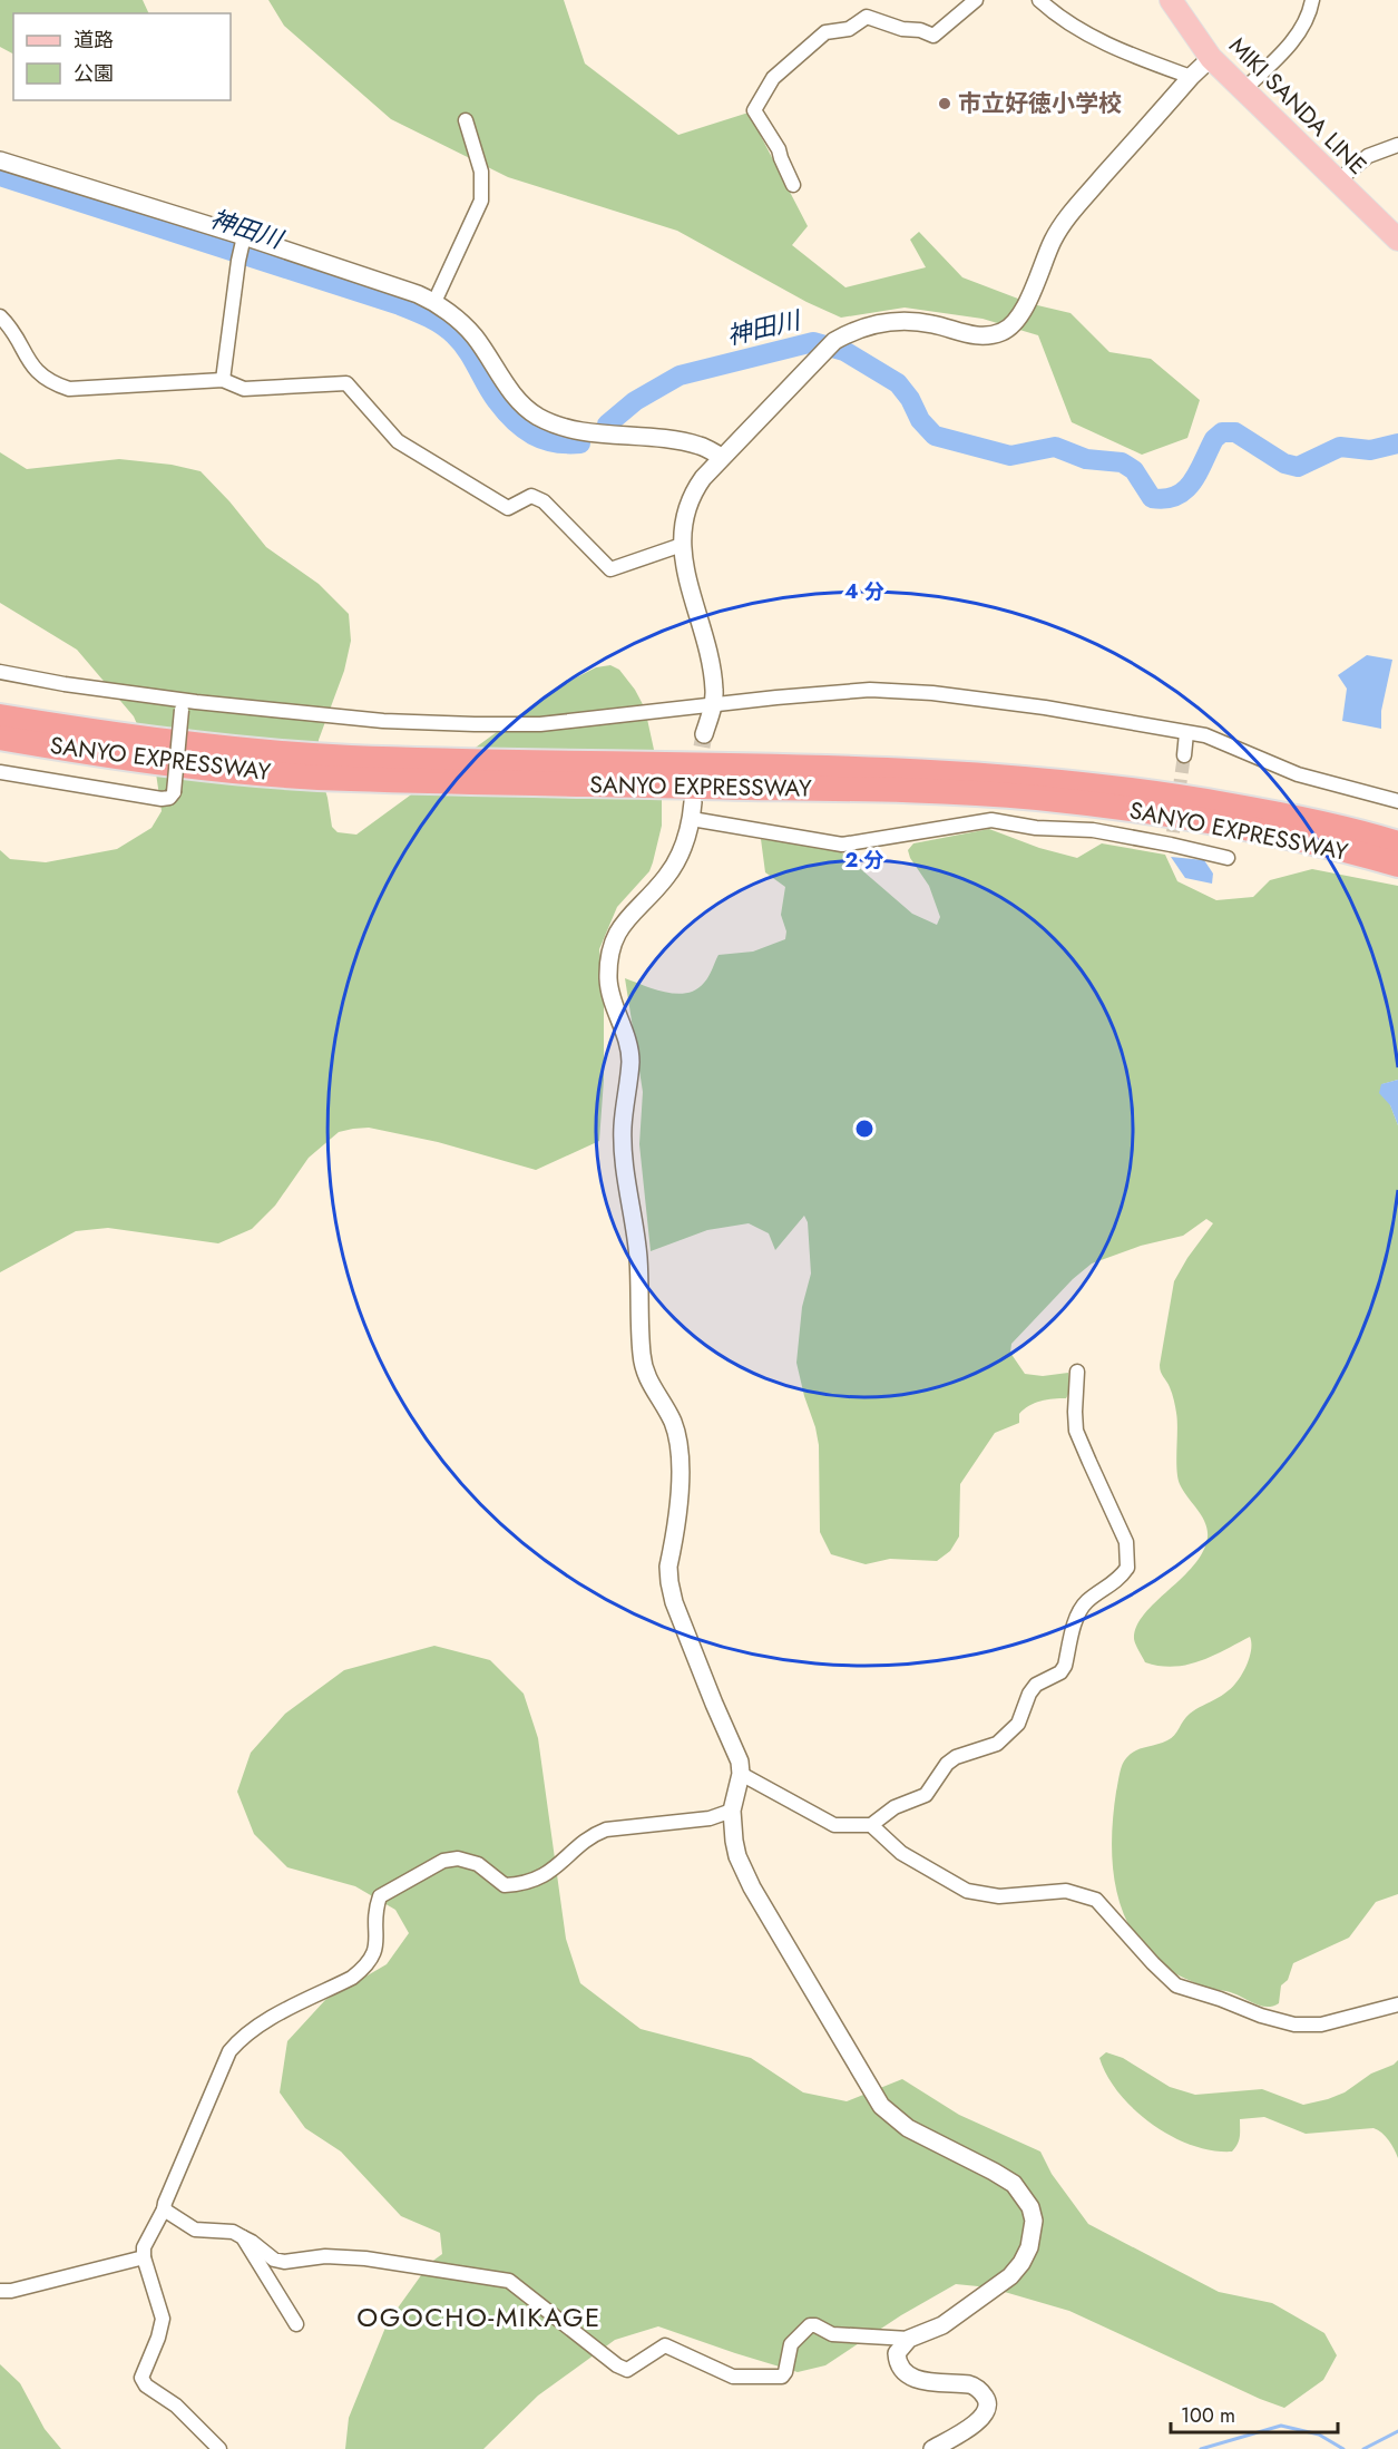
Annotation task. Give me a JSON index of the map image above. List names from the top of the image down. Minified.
{"streets":{"highway":["SANYO EXPRESSWAY"],"main road":["MIKI SANDA LINE"]},"districts":["OGOCHO-MIKAGE"],"water":["神田川"],"places":["市立好徳小学校"],"legend":["道路","公園"],"scale_bar":"100 m","rings":["4 分","2 分"]}
